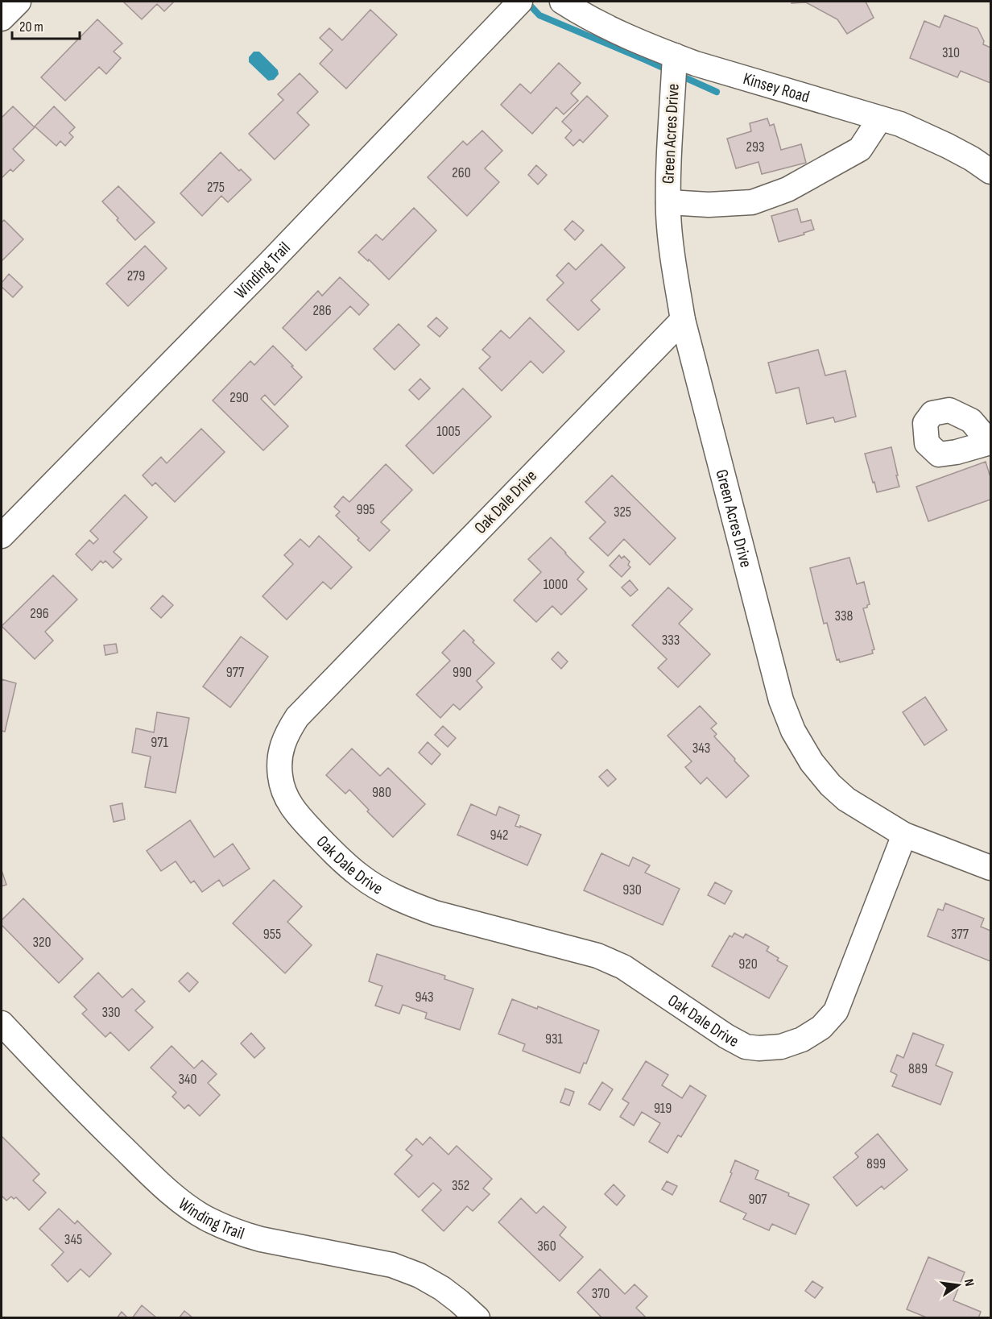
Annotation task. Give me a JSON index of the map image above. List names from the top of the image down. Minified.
{"streets":{"street":["Kinsey Road","Green Acres Drive","Winding Trail","Oak Dale Drive"]},"crossings":[["Kinsey Road","Green Acres Drive"],["Green Acres Drive","Oak Dale Drive"]],"house_numbers":["310","293","260","275","279","286","290","1005","995","325","1000","296","338","333","977","990","971","343","980","942","930","955","377","320","920","943","330","931","889","340","919","899","352","907","345","360","370"],"scale_bar":"20 m","north":"right"}
